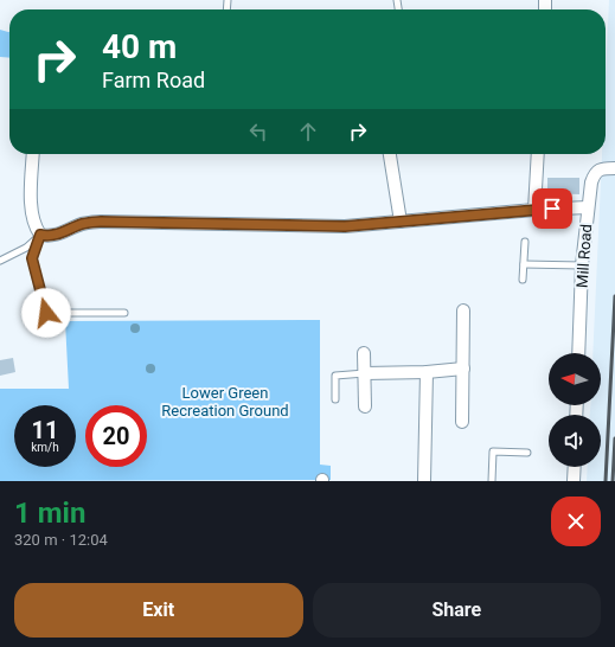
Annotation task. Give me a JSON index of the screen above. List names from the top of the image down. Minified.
{"streets":{"street":["Mill Road"]},"parks":["Lower Green Recreation Ground"],"north":"left","page":{"turn":["40 m","Farm Road"],"speed":"11 km/h","limit":"20","heading":["1 min","320 m · 12:04"],"buttons":["Exit","Share"]}}
